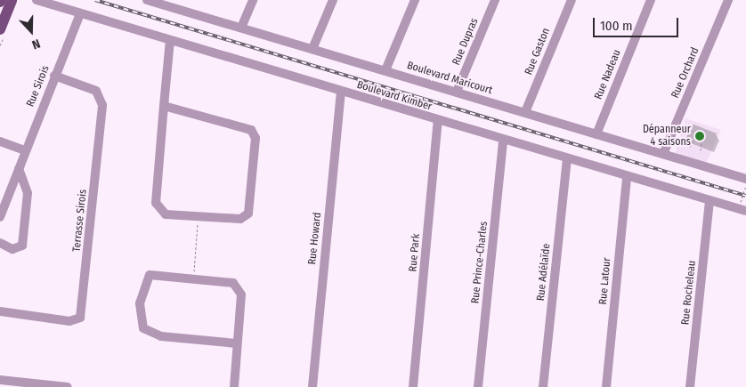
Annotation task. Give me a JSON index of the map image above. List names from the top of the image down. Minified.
{"streets":{"street":["Rue Dupras","Rue Gaston","Rue Orchard","Rue Nadeau","Boulevard Maricourt","Rue Sirois","Boulevard Kimber","Terrasse Sirois","Rue Howard","Rue Park","Rue Prince-Charles","Rue Adélaïde","Rue Latour","Rue Rocheleau"]},"crossings":[["Rue Dupras","Boulevard Maricourt"],["Rue Gaston","Boulevard Maricourt"],["Rue Orchard","Boulevard Maricourt"],["Rue Nadeau","Boulevard Maricourt"],["Rue Sirois","Boulevard Kimber"],["Rue Sirois","Terrasse Sirois"],["Boulevard Kimber","Rue Howard"],["Boulevard Kimber","Rue Park"],["Boulevard Kimber","Rue Prince-Charles"],["Boulevard Kimber","Rue Adélaïde"],["Boulevard Kimber","Rue Latour"],["Boulevard Kimber","Rue Rocheleau"]],"places":["Dépanneur 4 saisons"],"scale_bar":"100 m","north":"bottom"}
